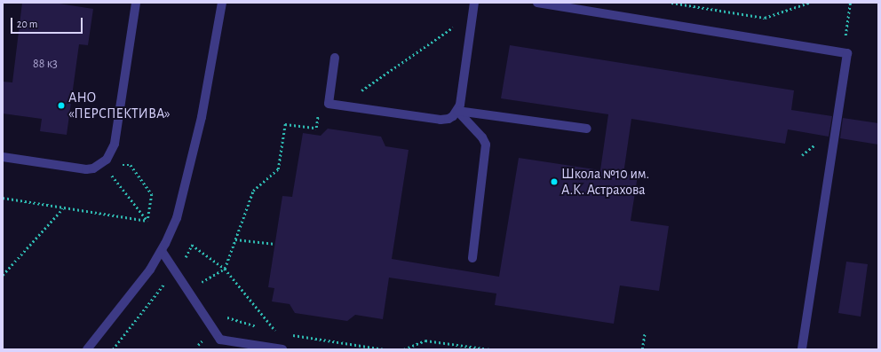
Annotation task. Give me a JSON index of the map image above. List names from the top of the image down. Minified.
{"places":["АНО «ПЕРСПЕКТИВА»","Школа №10 им. А.К. Астрахова"],"house_numbers":["88 к3"],"scale_bar":"20 m"}
